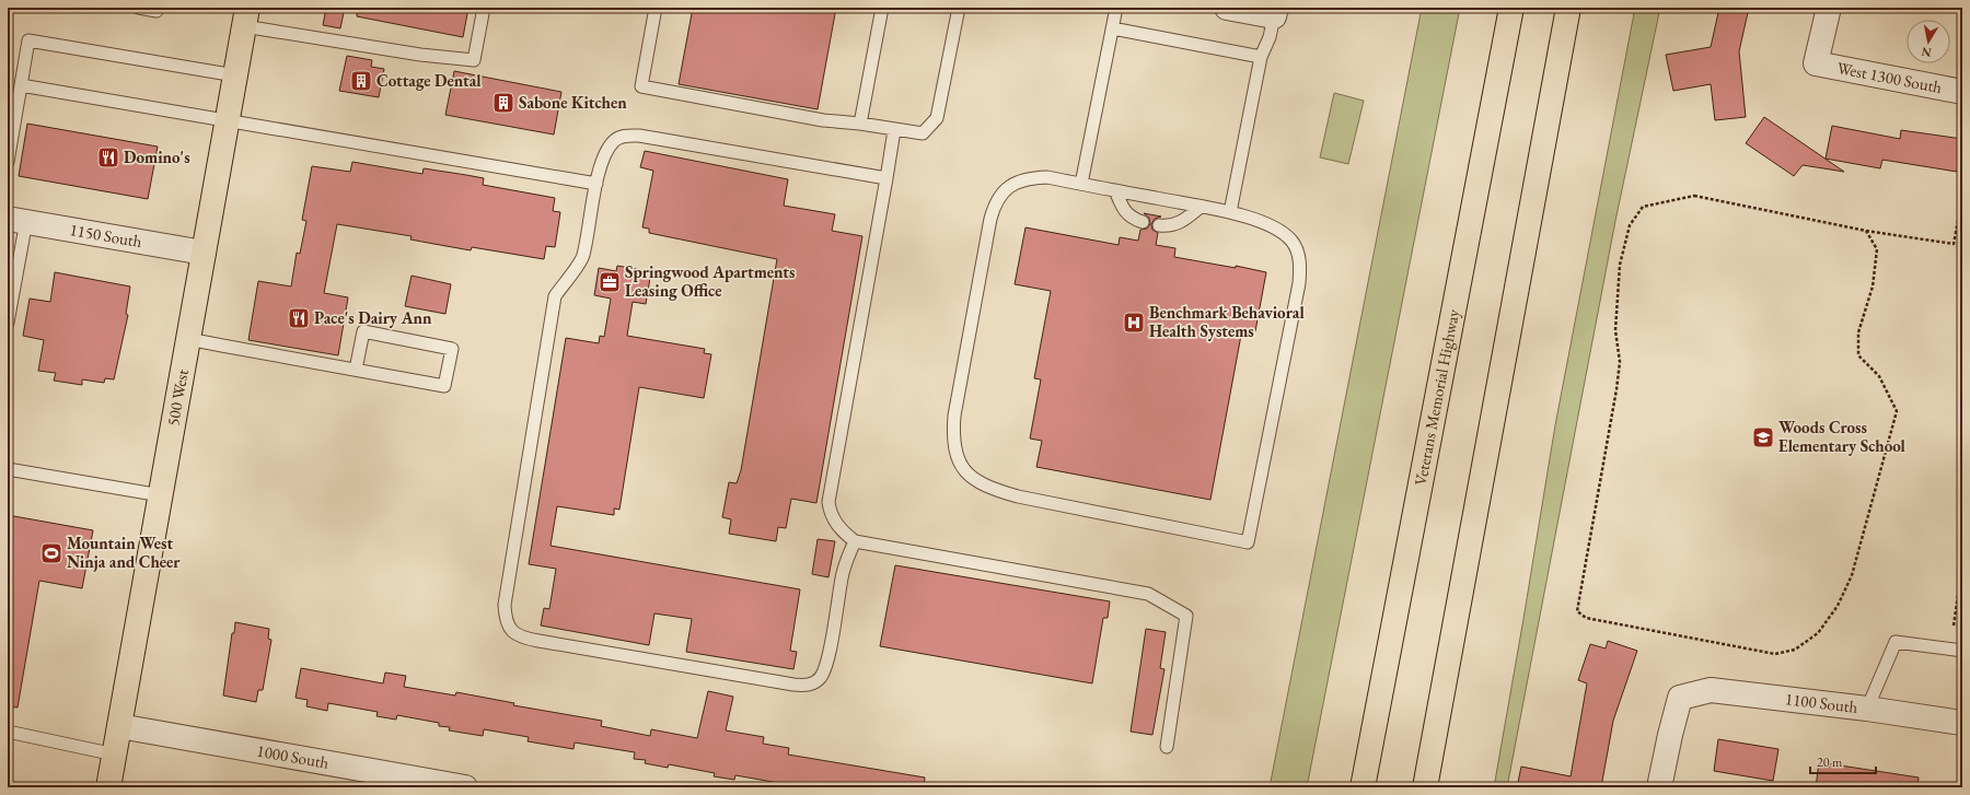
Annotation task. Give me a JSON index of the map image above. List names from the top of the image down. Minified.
{"streets":{"main road":["500 West","Veterans Memorial Highway"],"street":["West 1300 South","1150 South","1100 South","1000 South"]},"crossings":[["1150 South","500 West"],["500 West","1000 South"]],"places":{"building":["Cottage Dental","Sabone Kitchen"],"restaurant":["Domino's","Pace's Dairy Ann"],"office":["Springwood Apartments Leasing Office"],"hospital":["Benchmark Behavioral Health Systems"],"school or university":["Woods Cross Elementary School"],"sports":["Mountain West Ninja and Cheer"]},"scale_bar":"20 m","north":"bottom"}
